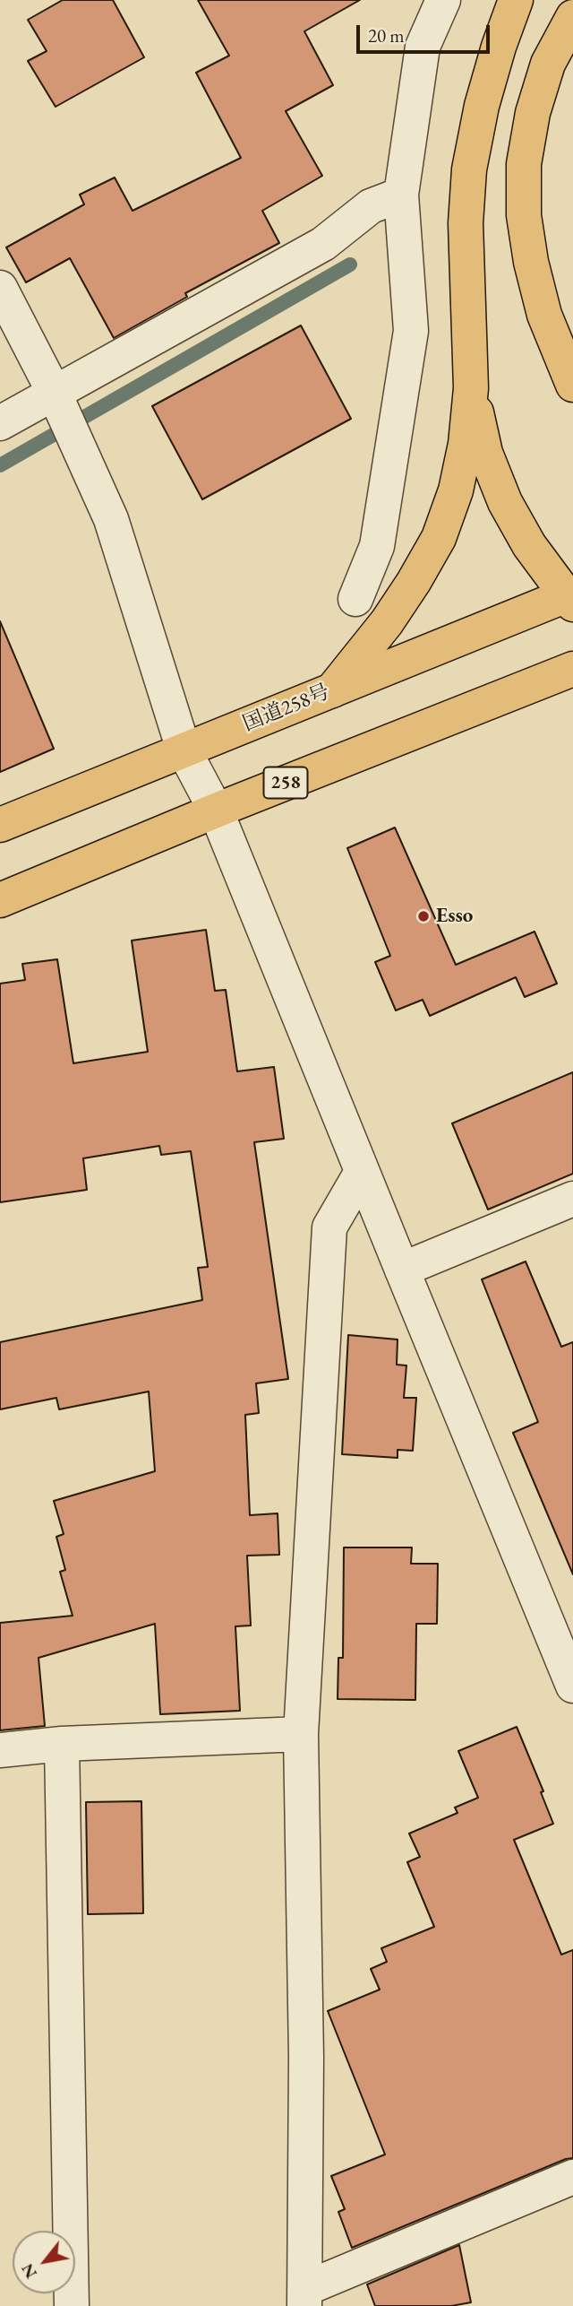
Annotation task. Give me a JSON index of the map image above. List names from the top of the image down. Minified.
{"streets":{"highway":["国道258号","258"]},"places":["Esso"],"scale_bar":"20 m","north":"bottom left"}
